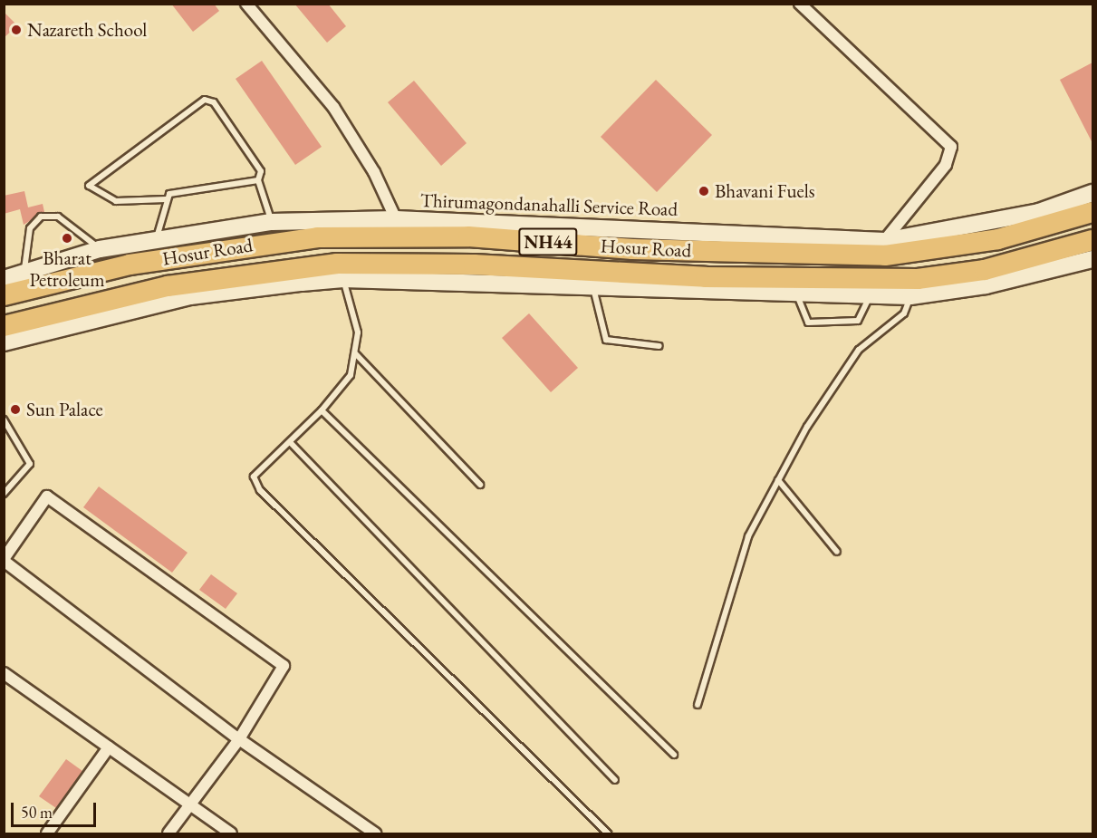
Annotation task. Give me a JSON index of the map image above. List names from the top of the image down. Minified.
{"streets":{"highway":["NH44","Hosur Road"],"street":["Thirumagondanahalli Service Road"]},"places":["Nazareth School","Bhavani Fuels","Bharat Petroleum","Sun Palace"],"scale_bar":"50 m"}
